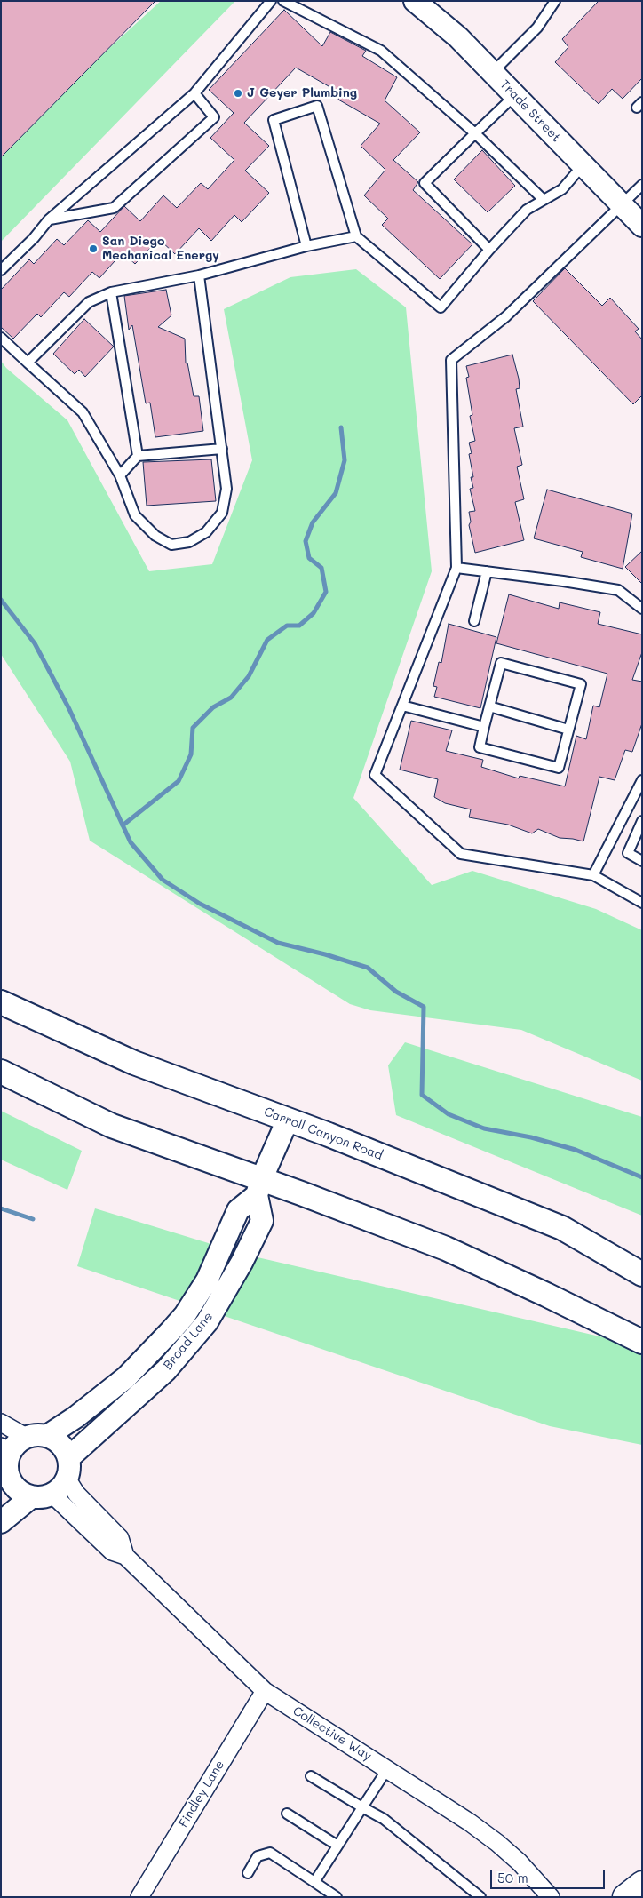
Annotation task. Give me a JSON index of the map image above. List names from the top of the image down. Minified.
{"streets":{"main road":["Carroll Canyon Road"],"street":["Trade Street","Broad Lane","Collective Way","Findley Lane"]},"crossings":[["Carroll Canyon Road","Broad Lane"],["Broad Lane","Collective Way"],["Collective Way","Findley Lane"]],"places":["J Geyer Plumbing","San Diego Mechanical Energy"],"scale_bar":"50 m"}
